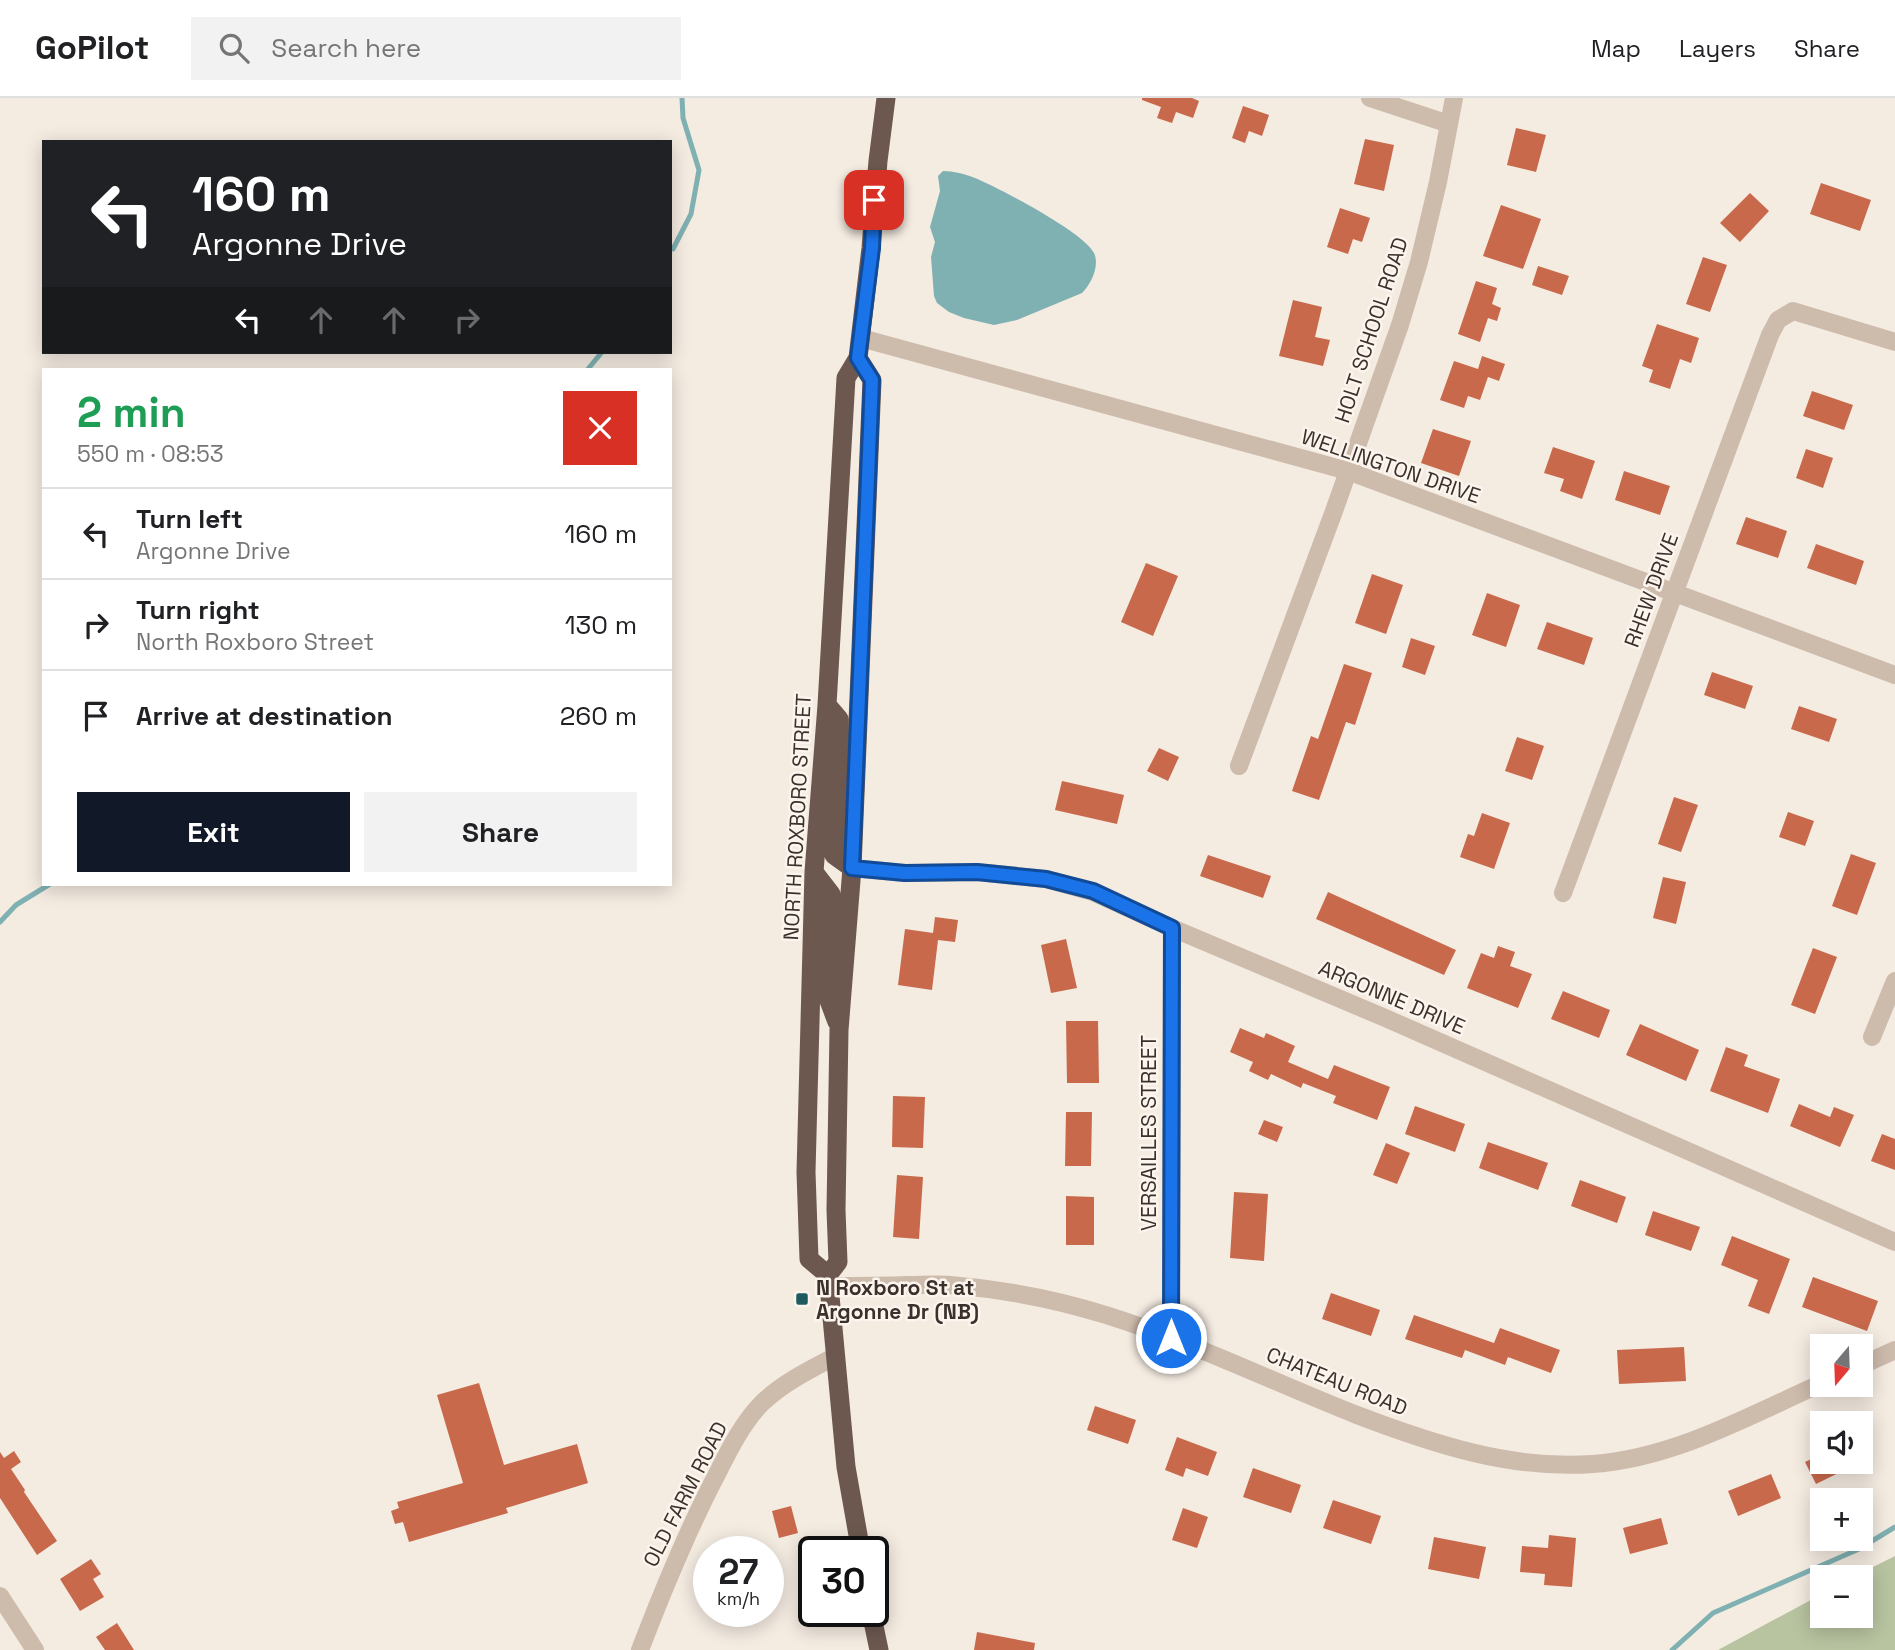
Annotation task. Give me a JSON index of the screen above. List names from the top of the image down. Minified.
{"streets":{"highway":["NORTH ROXBORO STREET"],"street":["HOLT SCHOOL ROAD","WELLINGTON DRIVE","RHEW DRIVE","ARGONNE DRIVE","VERSAILLES STREET","CHATEAU ROAD","OLD FARM ROAD"]},"crossings":[["HOLT SCHOOL ROAD","WELLINGTON DRIVE"],["WELLINGTON DRIVE","RHEW DRIVE"],["WELLINGTON DRIVE","NORTH ROXBORO STREET"],["NORTH ROXBORO STREET","CHATEAU ROAD"],["ARGONNE DRIVE","VERSAILLES STREET"],["VERSAILLES STREET","CHATEAU ROAD"]],"places":{"transit":["N Roxboro St at Argonne Dr (NB)"]},"north":"bottom","page":{"header":"GoPilot","search":"Search here","nav":["Map","Layers","Share"],"turn":["160 m","Argonne Drive"],"heading":["2 min","550 m · 08:53"],"list":[{"name":"Turn left","note":"Argonne Drive","value":"160 m"},{"name":"Turn right","note":"North Roxboro Street","value":"130 m"},{"name":"Arrive at destination","value":"260 m"}],"buttons":["Exit","Share"],"map_buttons":["+","−"],"speed":"27 km/h","limit":"30"}}
